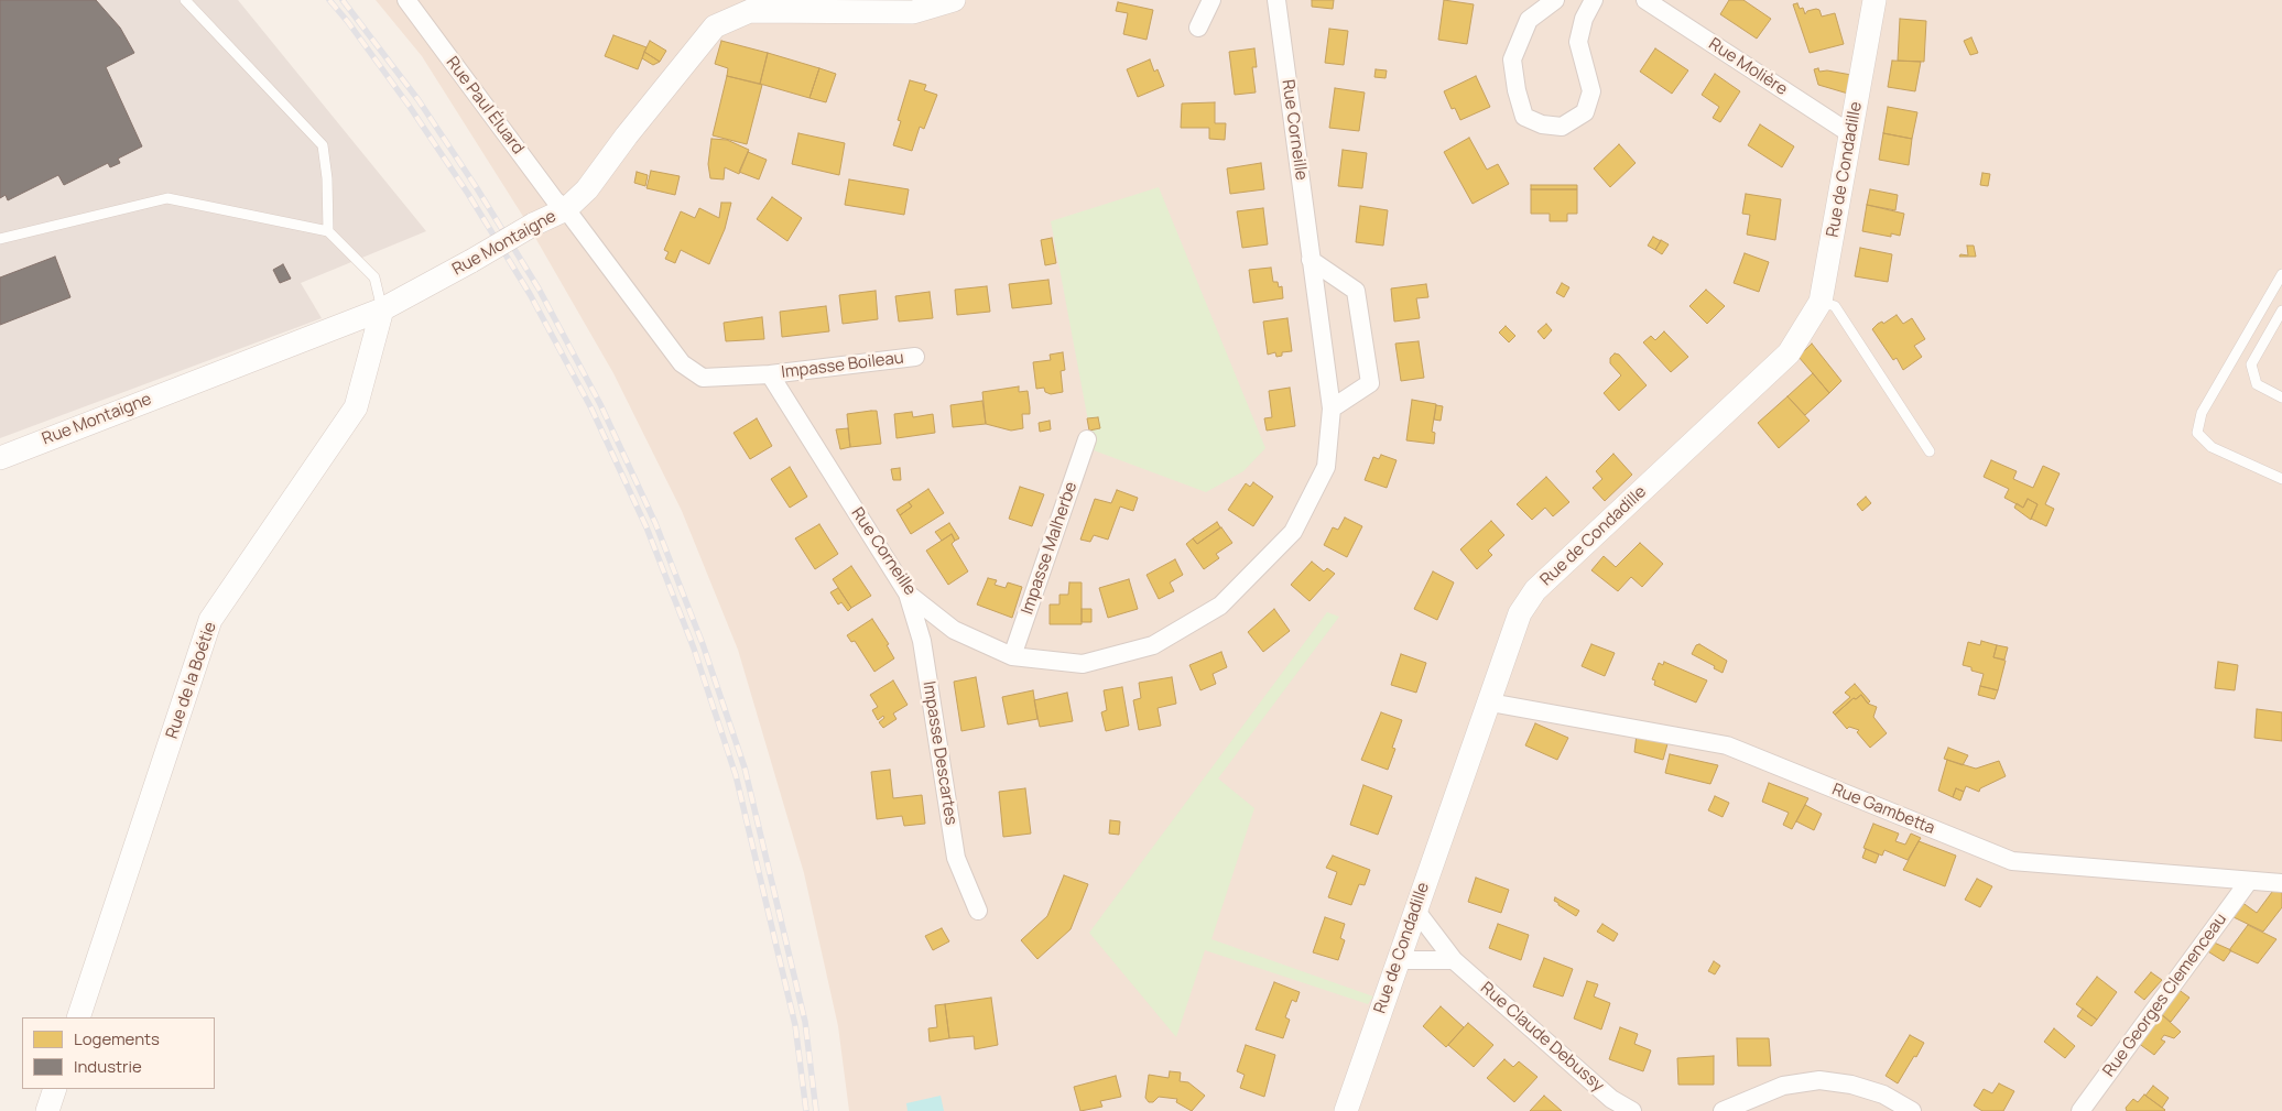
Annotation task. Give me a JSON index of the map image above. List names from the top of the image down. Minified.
{"streets":{"street":["Rue Molière","Rue Paul Éluard","Rue Corneille","Rue de Condadille","Rue Montaigne","Impasse Boileau","Impasse Malherbe","Rue de la Boétie","Impasse Descartes","Rue Gambetta","Rue Georges Clemenceau","Rue Claude Debussy"]},"crossings":[["Rue Molière","Rue de Condadille"],["Rue Paul Éluard","Rue Montaigne"],["Rue Corneille","Impasse Boileau"],["Rue Corneille","Impasse Malherbe"],["Rue Corneille","Impasse Descartes"],["Rue de Condadille","Rue Gambetta"],["Rue de Condadille","Rue Claude Debussy"],["Rue Montaigne","Rue de la Boétie"],["Rue Gambetta","Rue Georges Clemenceau"]],"legend":["Logements","Industrie"]}
